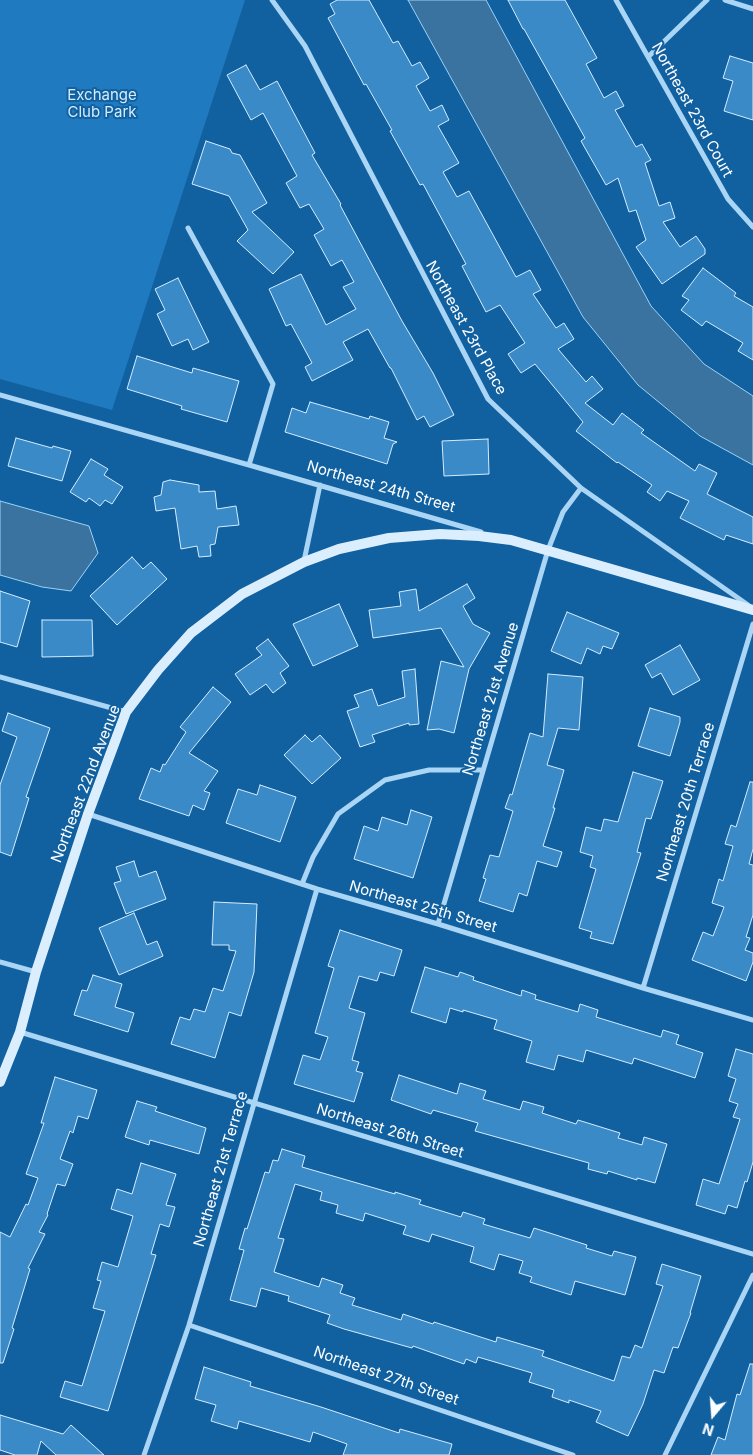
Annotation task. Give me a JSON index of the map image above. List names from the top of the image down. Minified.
{"streets":{"street":["Northeast 23rd Court","Northeast 23rd Place","Northeast 24th Street","Northeast 21st Avenue","Northeast 22nd Avenue","Northeast 20th Terrace","Northeast 25th Street","Northeast 26th Street","Northeast 21st Terrace","Northeast 27th Street"]},"crossings":[["Northeast 23rd Place","Northeast 24th Street"],["Northeast 23rd Place","Northeast 21st Avenue"],["Northeast 24th Street","Northeast 21st Avenue"],["Northeast 24th Street","Northeast 22nd Avenue"],["Northeast 21st Avenue","Northeast 25th Street"],["Northeast 22nd Avenue","Northeast 25th Street"],["Northeast 22nd Avenue","Northeast 26th Street"],["Northeast 20th Terrace","Northeast 25th Street"],["Northeast 25th Street","Northeast 21st Terrace"],["Northeast 26th Street","Northeast 21st Terrace"],["Northeast 21st Terrace","Northeast 27th Street"]],"parks":["Exchange Club Park"],"north":"bottom"}
